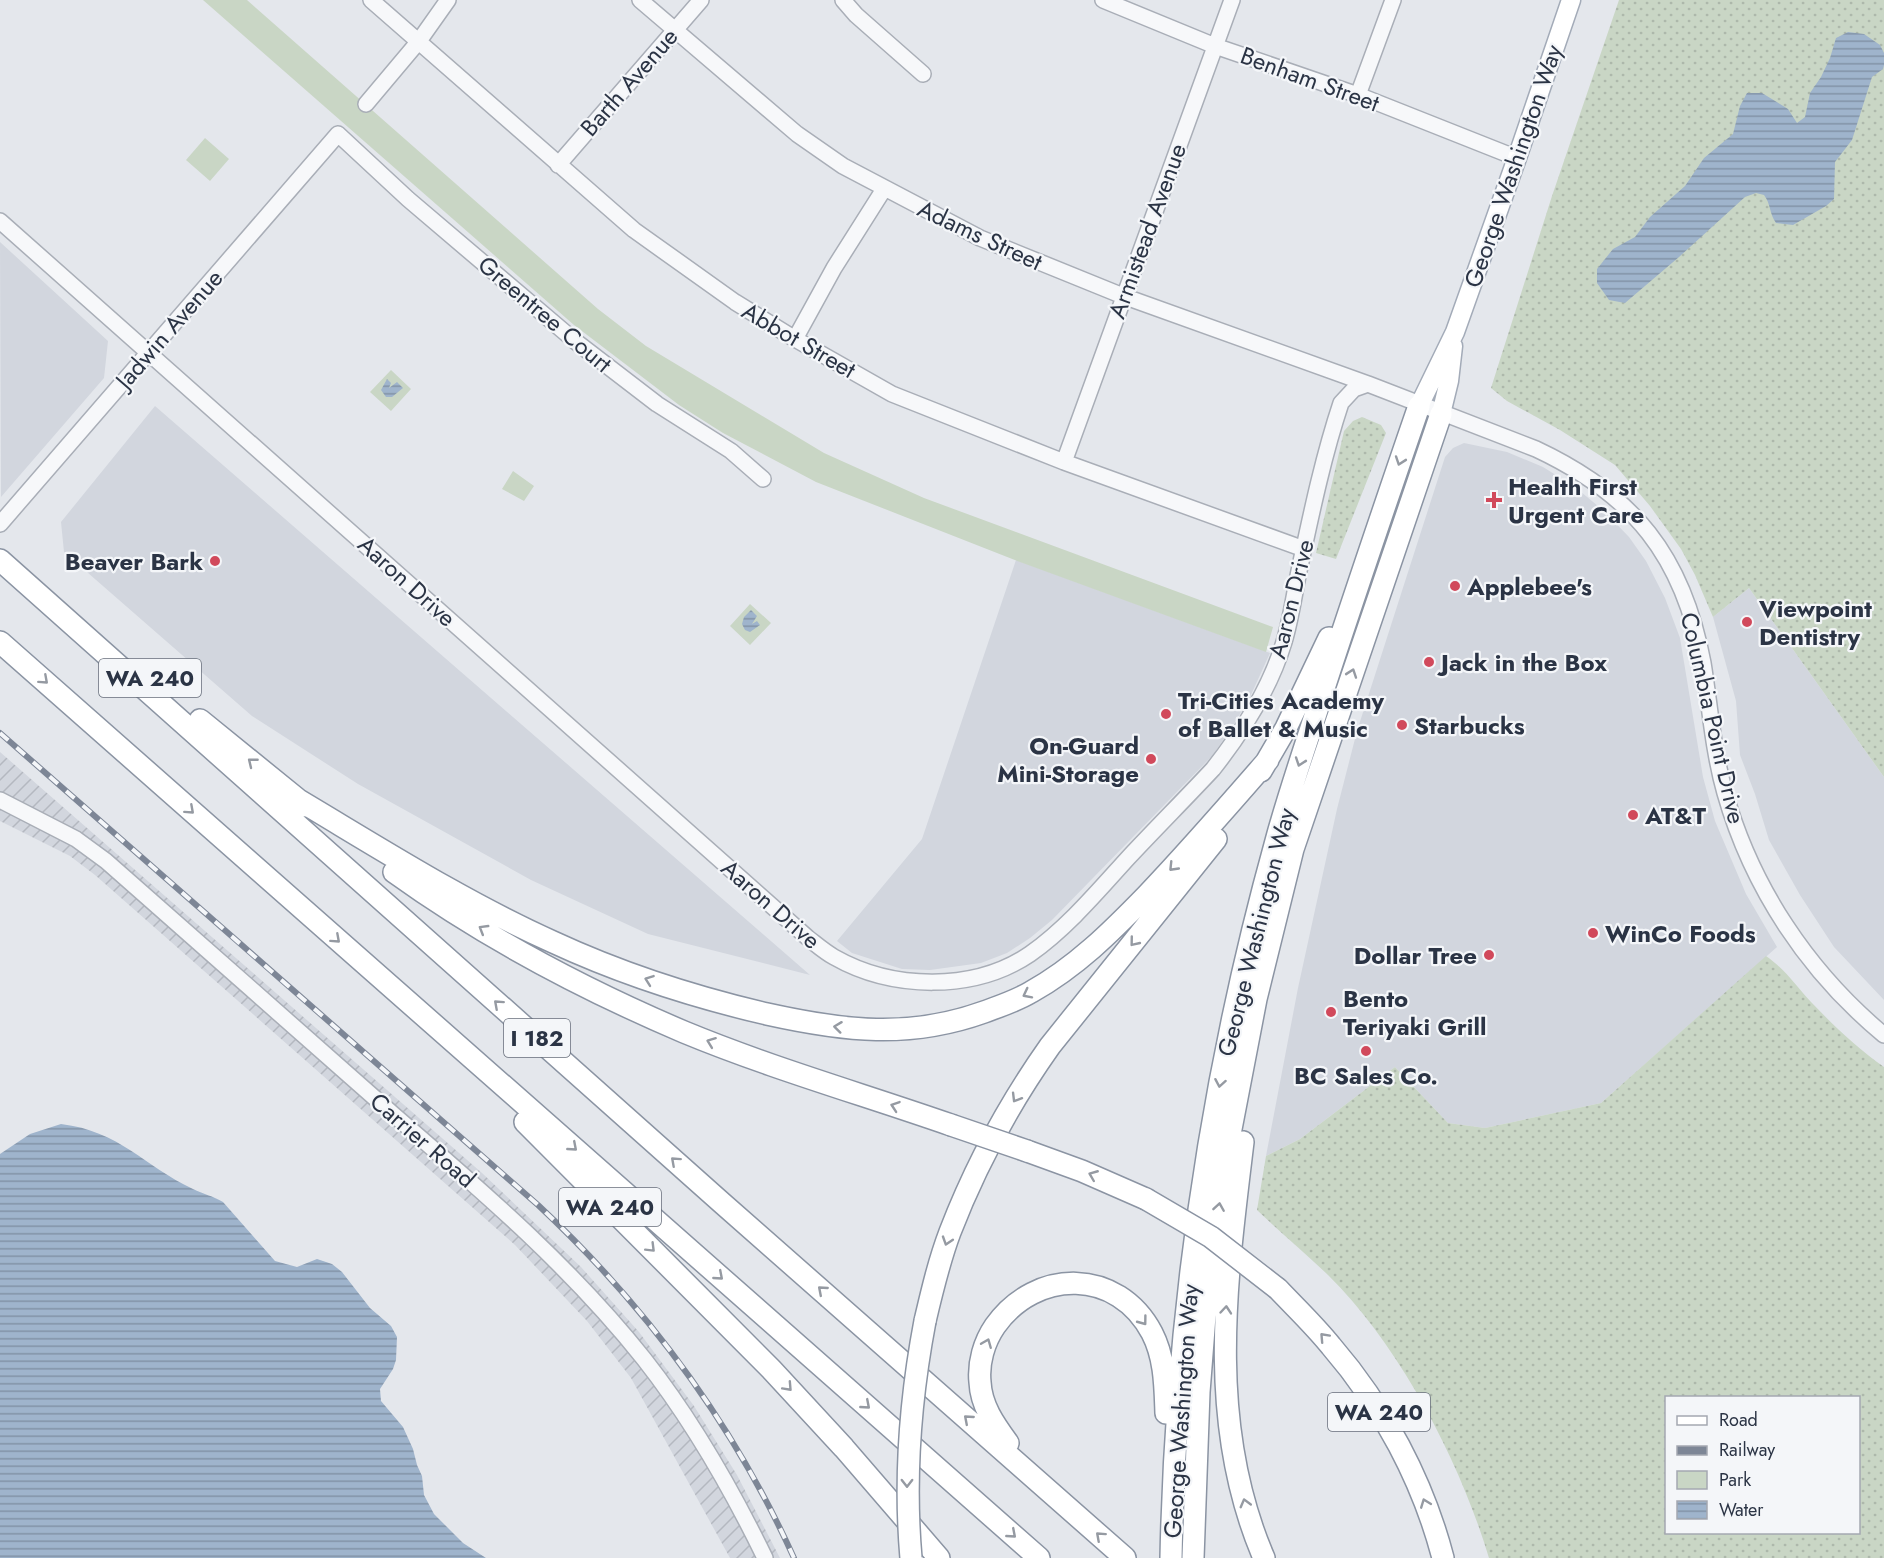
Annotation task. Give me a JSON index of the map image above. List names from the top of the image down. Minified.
{"streets":{"highway":["George Washington Way","WA 240","I 182"],"street":["Benham Street","Barth Avenue","Armistead Avenue","Adams Street","Greentree Court","Jadwin Avenue","Abbot Street","Aaron Drive","Columbia Point Drive","Carrier Road"]},"crossings":[["Benham Street","George Washington Way"],["Benham Street","Armistead Avenue"],["Barth Avenue","Adams Street"],["Barth Avenue","Abbot Street"],["George Washington Way","Columbia Point Drive"],["Armistead Avenue","Adams Street"],["Armistead Avenue","Abbot Street"],["Adams Street","Aaron Drive"],["Greentree Court","Jadwin Avenue"],["Jadwin Avenue","Aaron Drive"],["Abbot Street","Aaron Drive"],["WA 240","I 182"]],"places":{"health":["Health First Urgent Care"],"other":["Beaver Bark","Applebee's","Viewpoint Dentistry","Jack in the Box","Tri-Cities Academy of Ballet & Music","Starbucks","On-Guard Mini-Storage","AT&T","WinCo Foods","Dollar Tree","Bento Teriyaki Grill","BC Sales Co."]},"legend":["Road","Railway","Park","Water"]}
